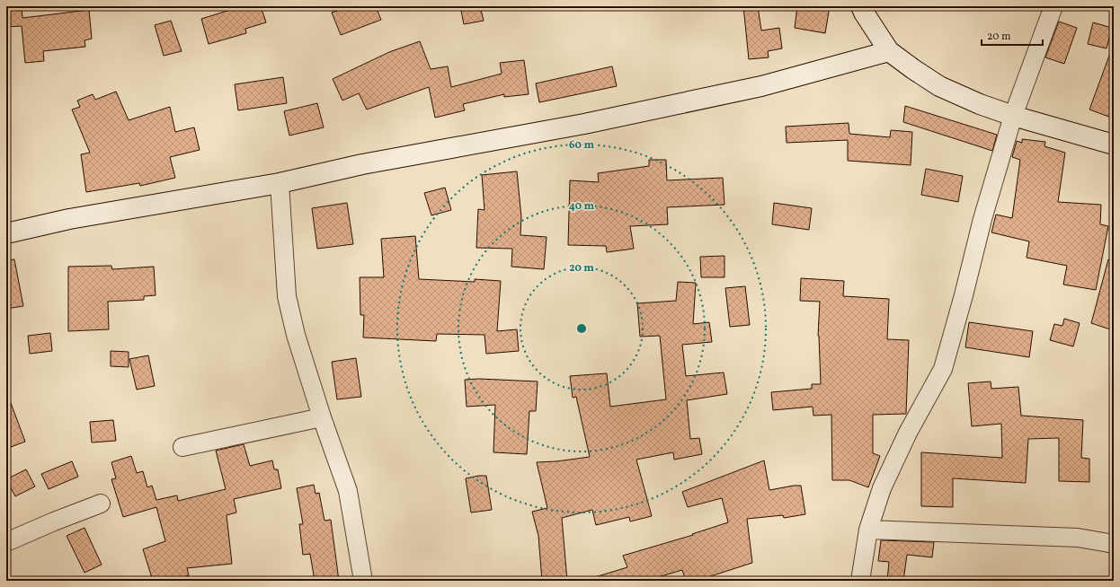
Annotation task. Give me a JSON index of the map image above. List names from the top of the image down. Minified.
{"scale_bar":"20 m","rings":["60 m","40 m","20 m"]}
